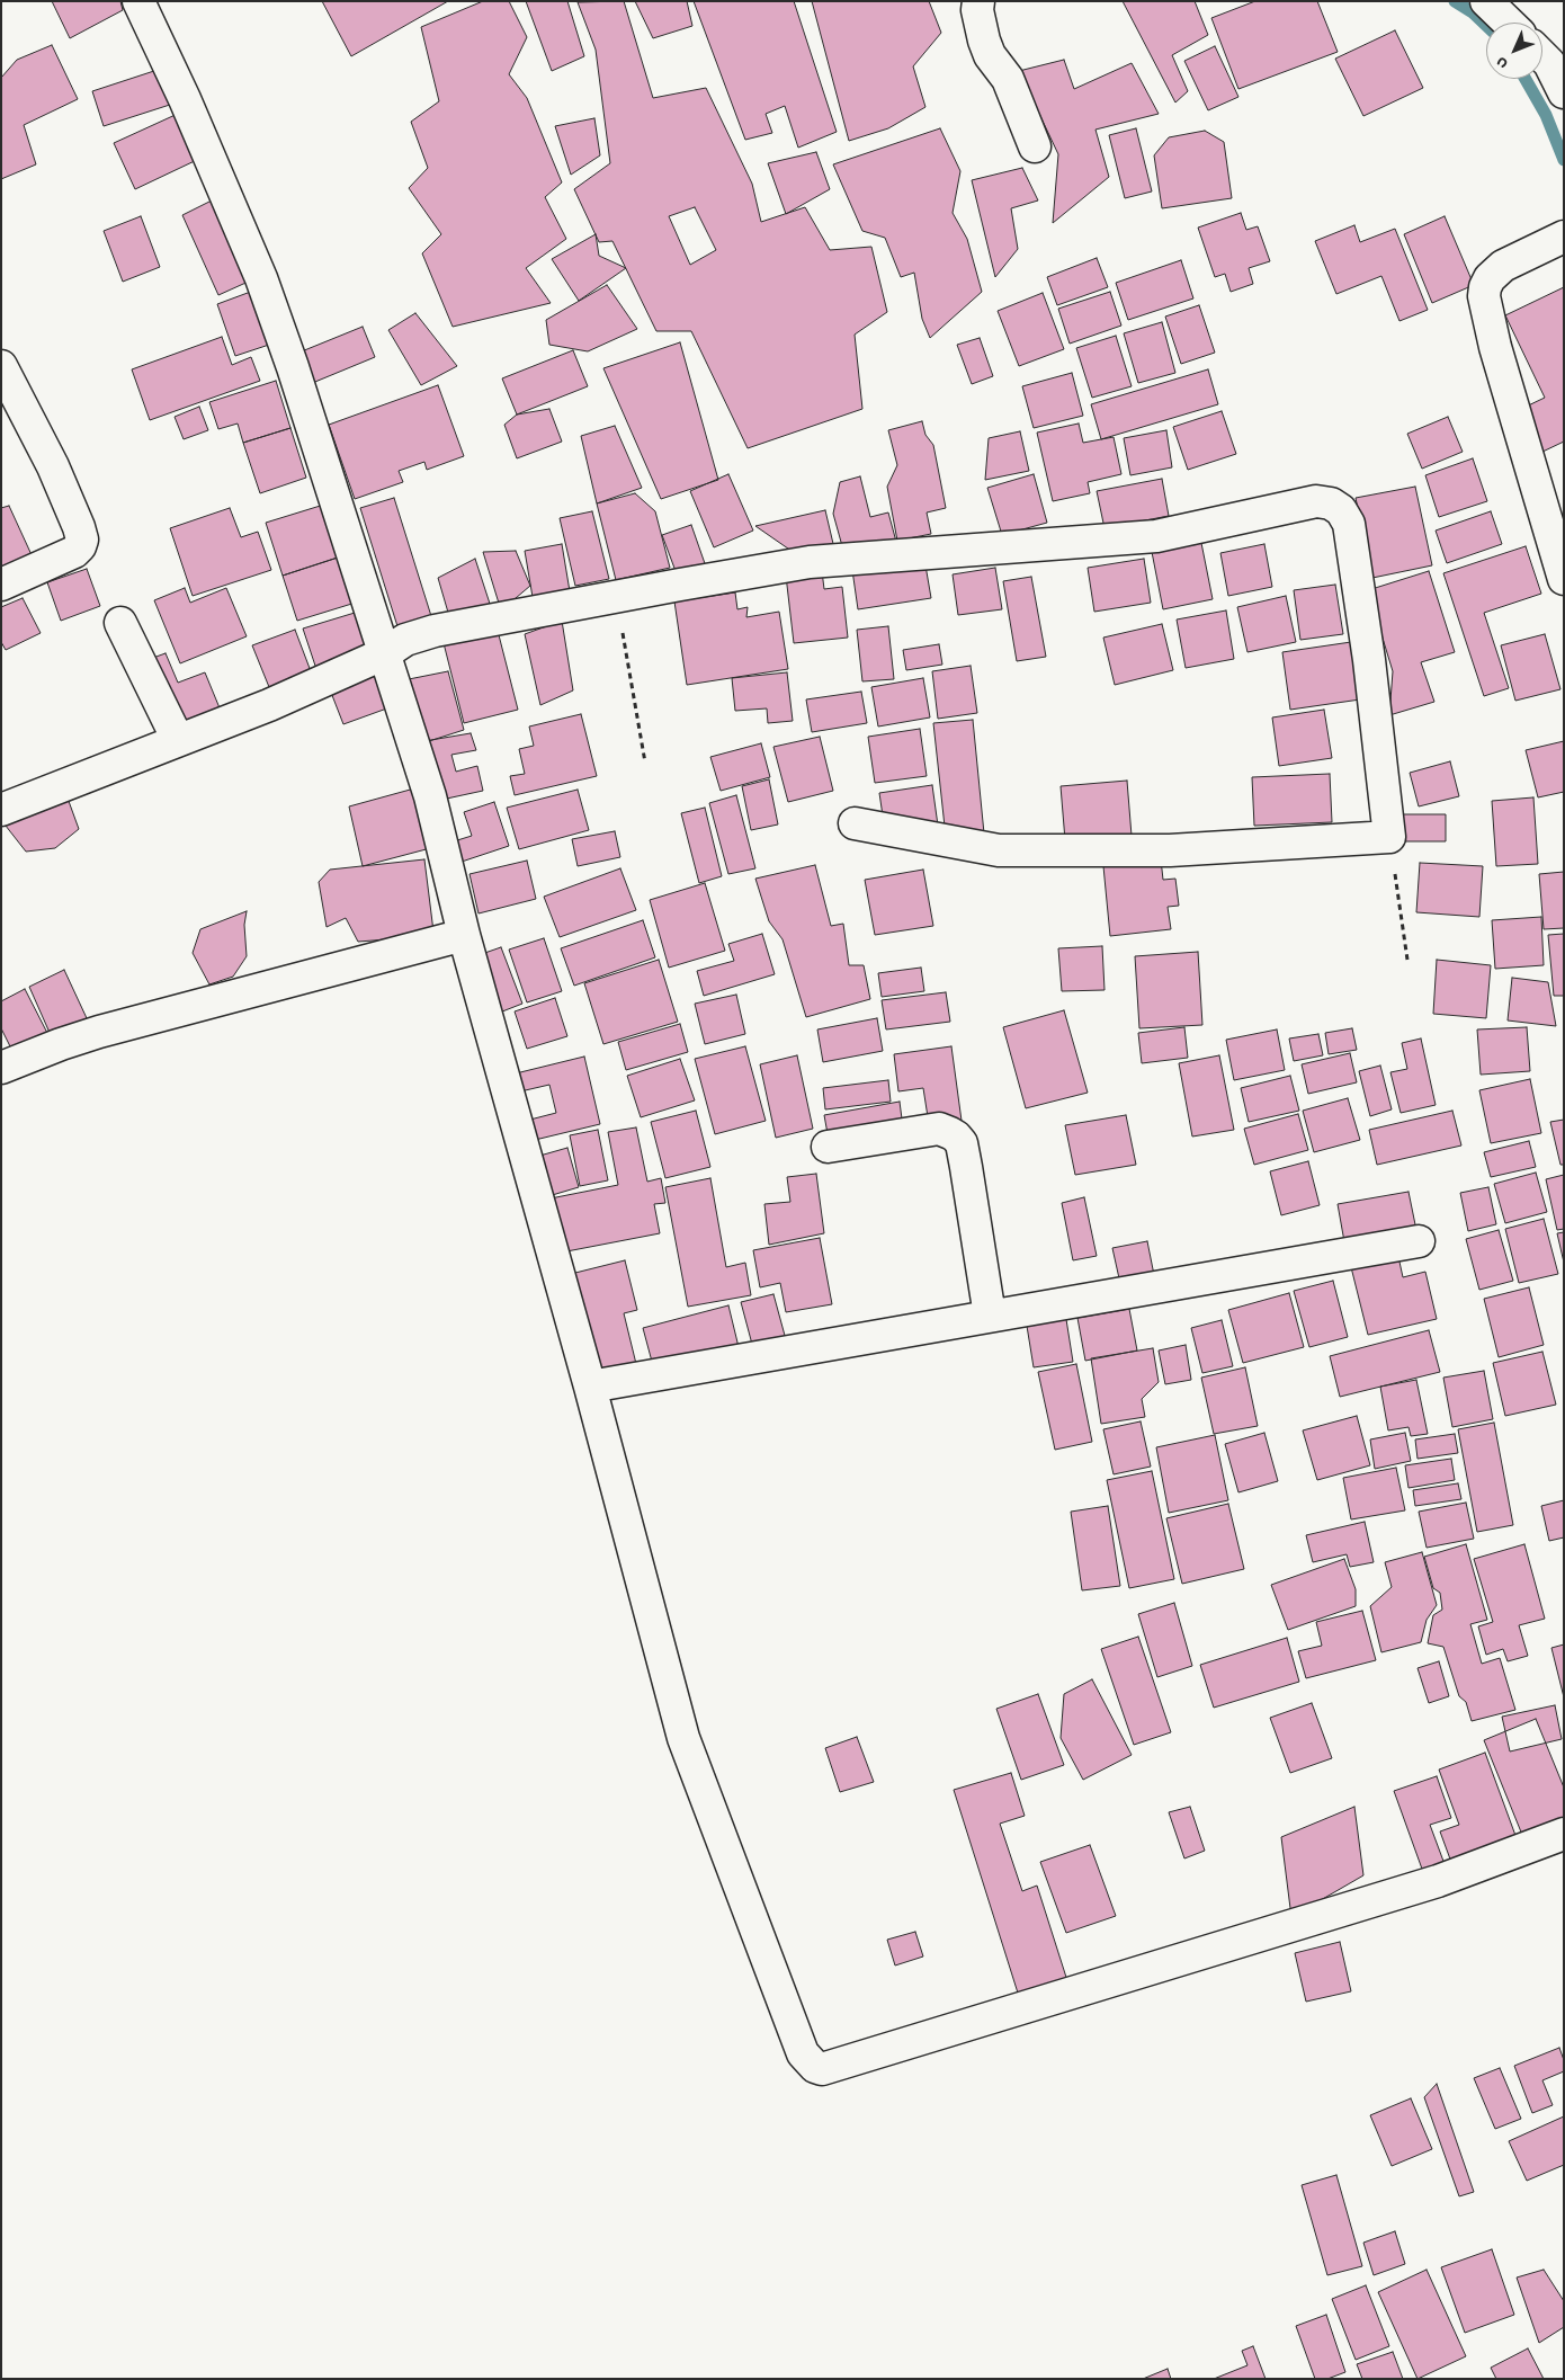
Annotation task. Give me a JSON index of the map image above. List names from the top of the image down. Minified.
{"north":"bottom left"}
